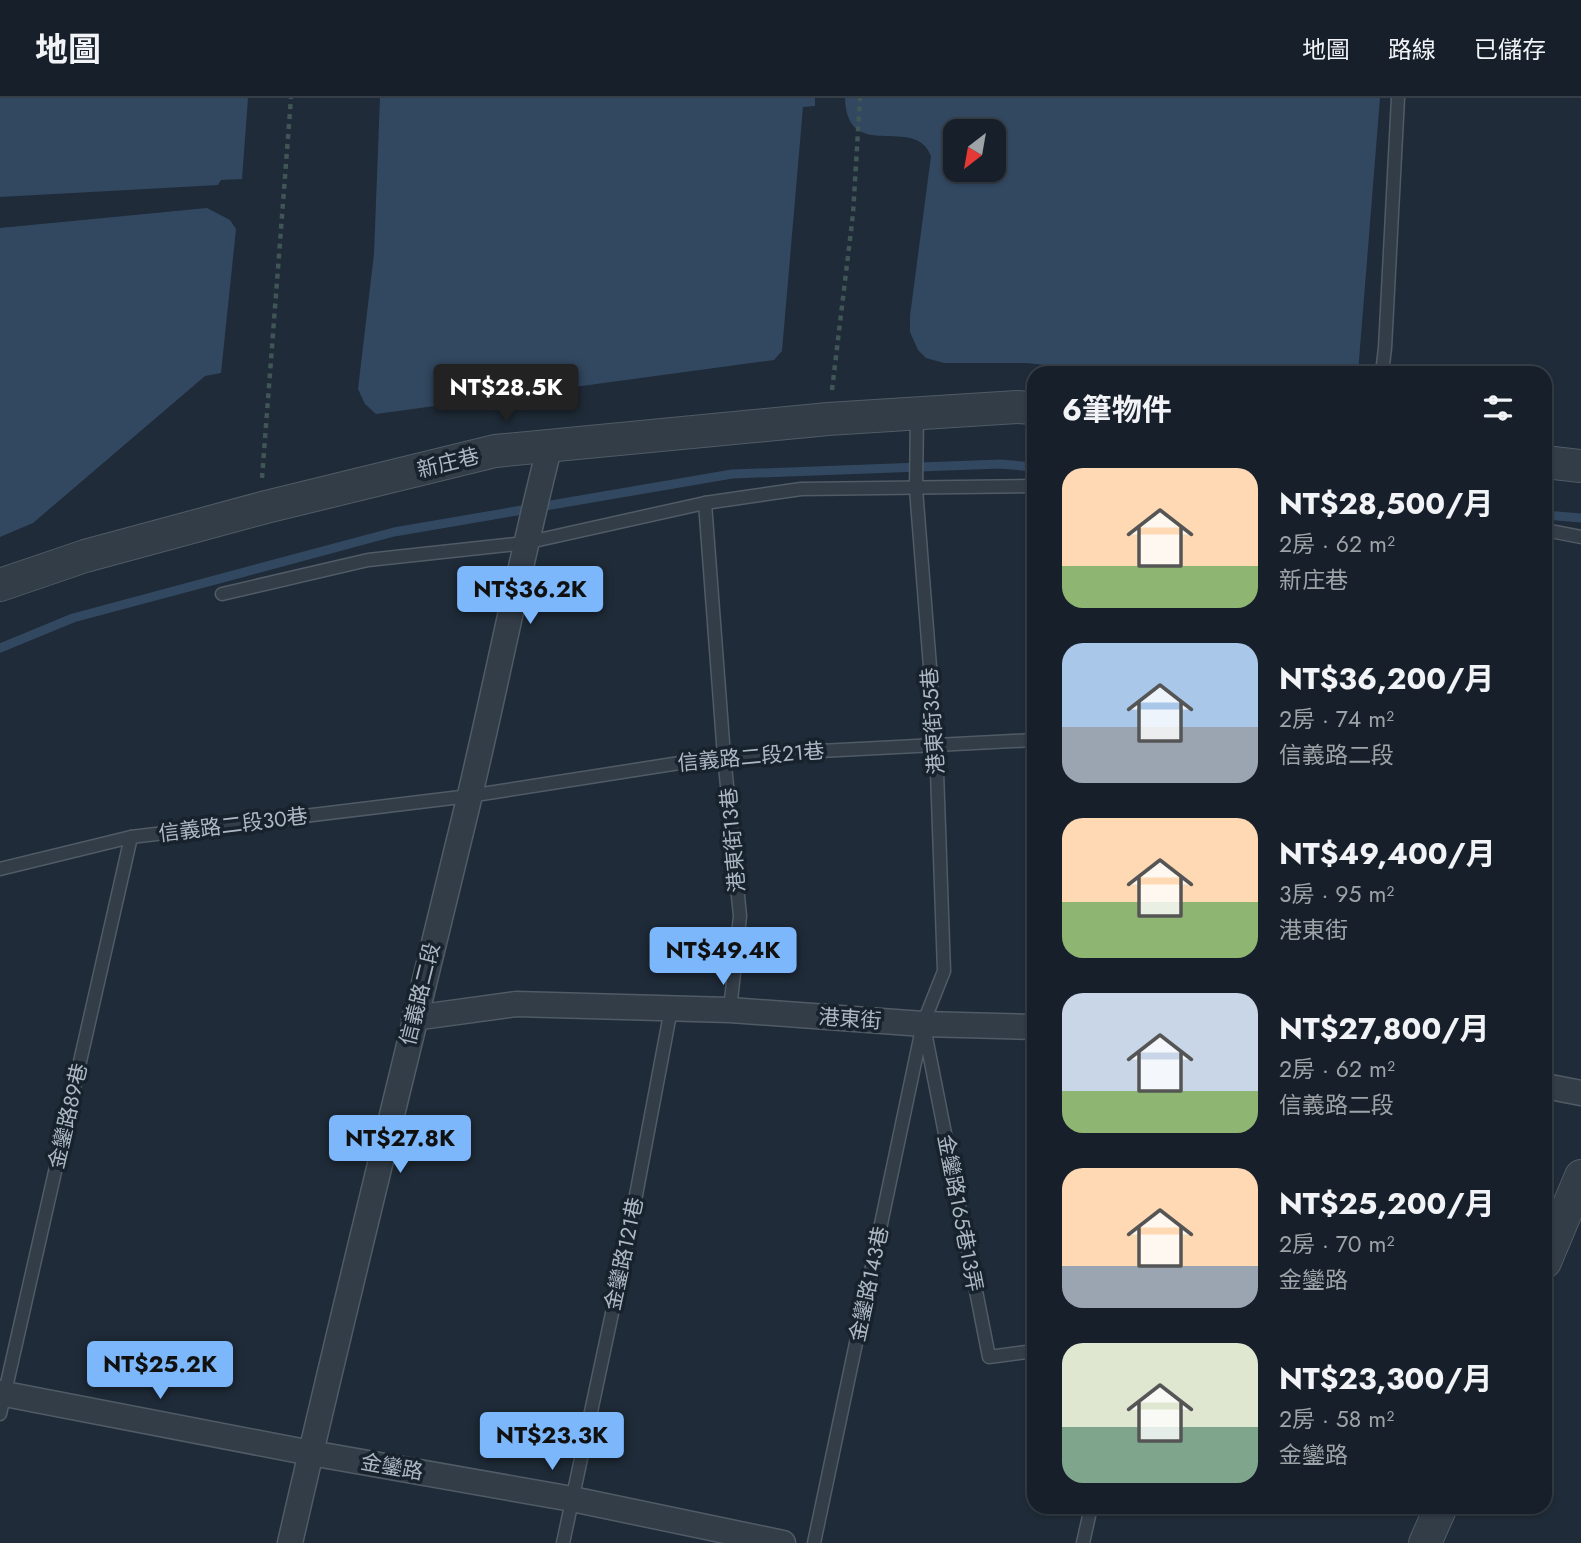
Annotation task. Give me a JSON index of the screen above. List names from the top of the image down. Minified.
{"streets":{"street":["新庄巷","信義路二段","港東街","金鑾路"],"lane":["港東街35巷","信義路二段21巷","信義路二段30巷","港東街13巷","金鑾路89巷","金鑾路165巷13弄","金鑾路121巷","金鑾路143巷"]},"crossings":[["新庄巷","港東街35巷"],["新庄巷","信義路二段"],["港東街35巷","信義路二段21巷"],["港東街35巷","港東街"],["港東街35巷","金鑾路165巷13弄"],["港東街35巷","金鑾路143巷"],["信義路二段21巷","信義路二段30巷"],["信義路二段21巷","港東街13巷"],["信義路二段21巷","信義路二段"],["信義路二段30巷","信義路二段"],["信義路二段30巷","金鑾路89巷"],["港東街13巷","港東街"],["信義路二段","港東街"],["信義路二段","金鑾路"],["港東街","金鑾路165巷13弄"],["港東街","金鑾路121巷"],["港東街","金鑾路143巷"],["金鑾路89巷","金鑾路"],["金鑾路165巷13弄","金鑾路143巷"],["金鑾路121巷","金鑾路"]],"north":"bottom left","page":{"header":"地圖","nav":["地圖","路線","已儲存"],"price":["NT$28.5K","NT$36.2K","NT$49.4K","NT$27.8K","NT$25.2K","NT$23.3K"],"heading":"6筆物件","list":[{"name":"NT$28,500/月","note":"2房 · 62 m² · 新庄巷"},{"name":"NT$36,200/月","note":"2房 · 74 m² · 信義路二段"},{"name":"NT$49,400/月","note":"3房 · 95 m² · 港東街"},{"name":"NT$27,800/月","note":"2房 · 62 m² · 信義路二段"},{"name":"NT$25,200/月","note":"2房 · 70 m² · 金鑾路"},{"name":"NT$23,300/月","note":"2房 · 58 m² · 金鑾路"}]}}
